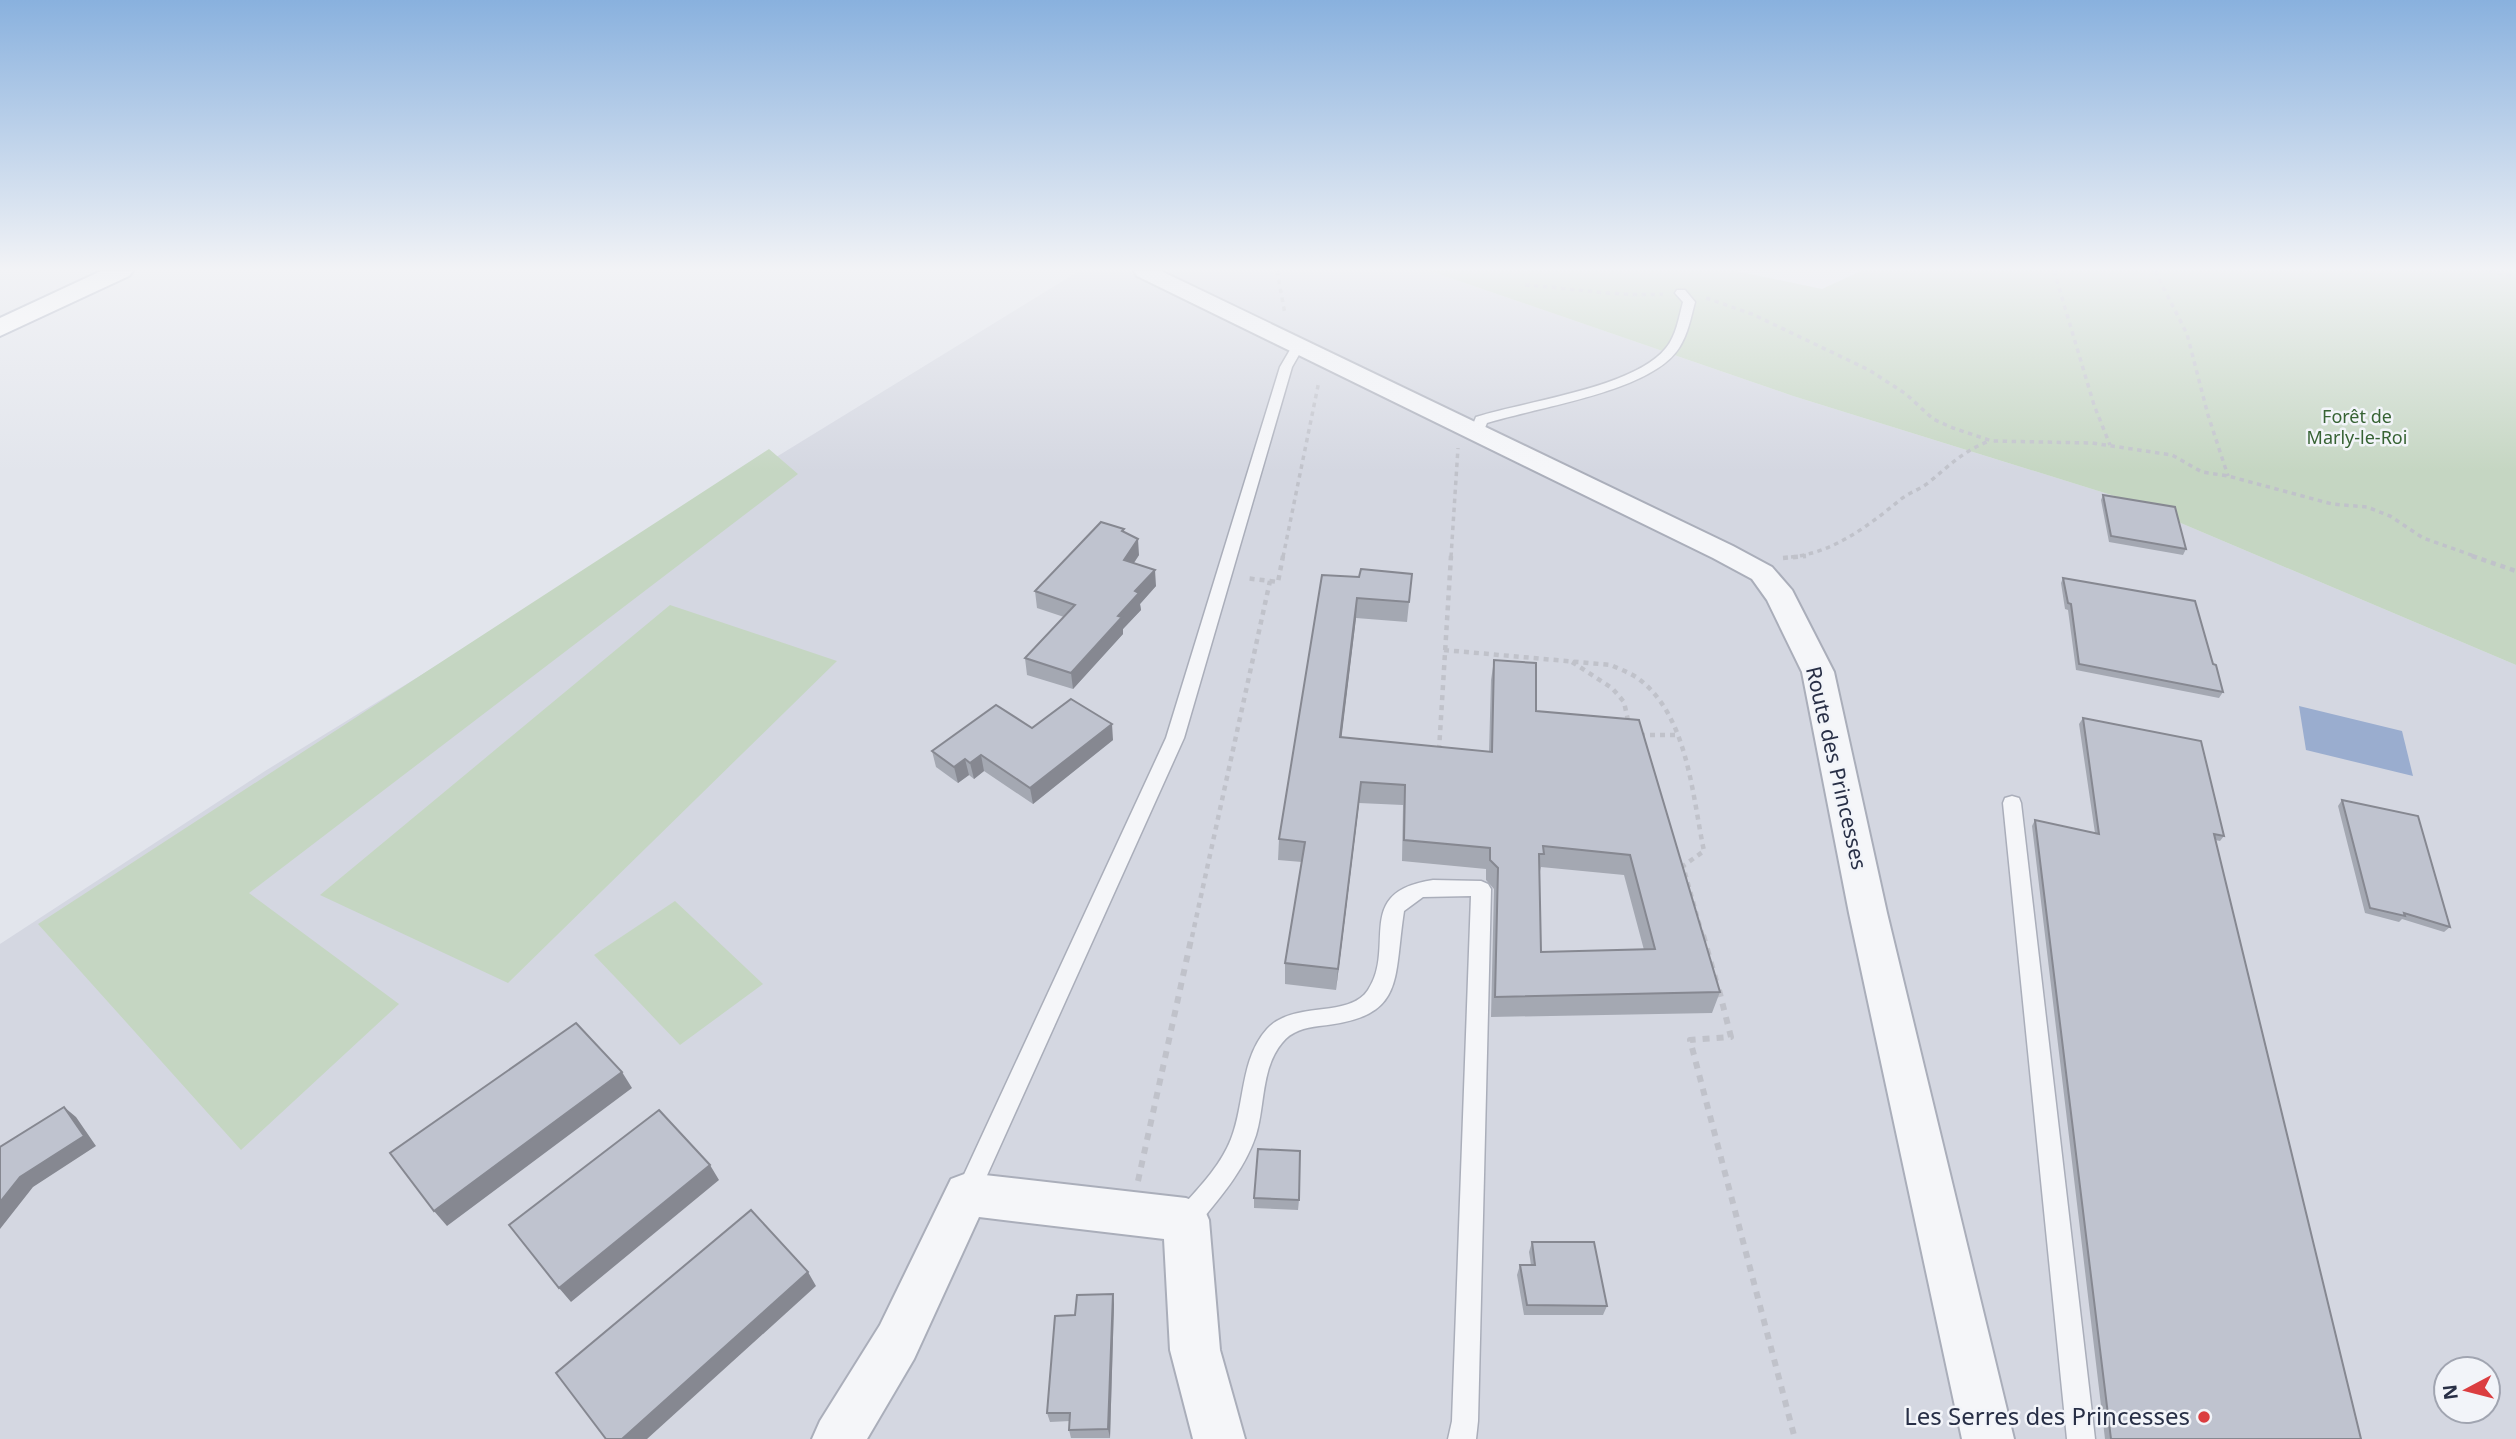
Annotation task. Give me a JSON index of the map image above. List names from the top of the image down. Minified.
{"streets":{"street":["Route des Princesses"]},"parks":["Forêt de Marly-le-Roi"],"places":["Les Serres des Princesses"],"north":"left"}
